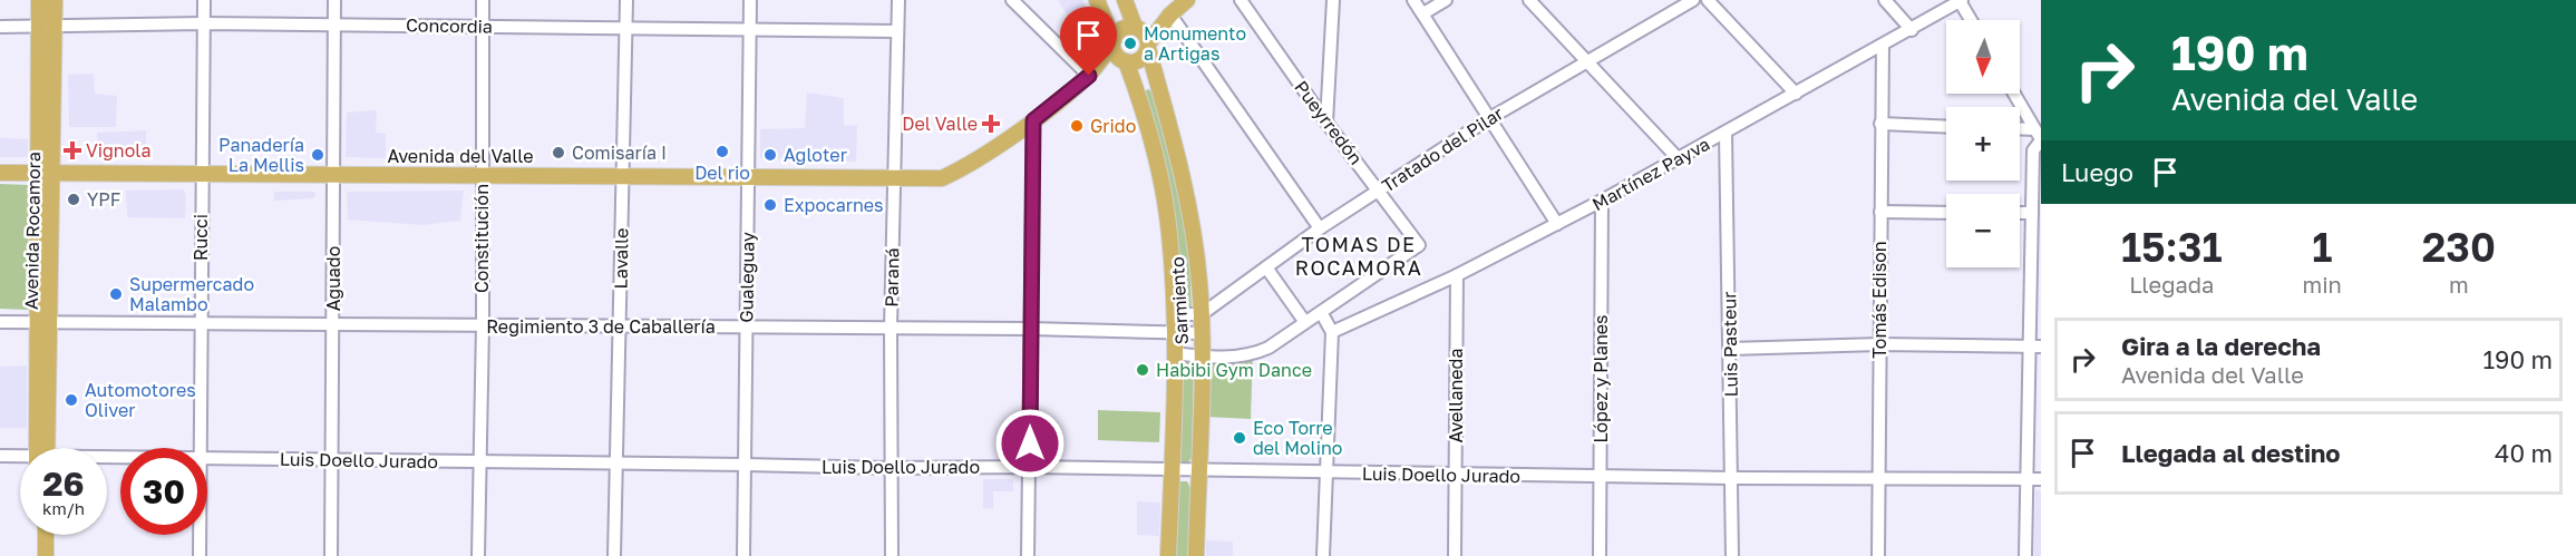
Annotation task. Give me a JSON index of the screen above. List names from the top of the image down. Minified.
{"streets":{"main road":["Avenida del Valle","Avenida Rocamora","Sarmiento"],"street":["Concordia","Pueyrredón","Tratado del Pilar","Martínez Payva","Rucci","Constitución","Lavalle","Gualeguay","Paraná","Aguado","Tomás Edison","Regimiento 3 de Caballería","Luis Pasteur","López y Planes","Avellaneda","Luis Doello Jurado"]},"crossings":[["Concordia","Avenida Rocamora"],["Concordia","Rucci"],["Concordia","Constitución"],["Concordia","Lavalle"],["Concordia","Gualeguay"],["Concordia","Paraná"],["Concordia","Aguado"],["Pueyrredón","Tratado del Pilar"],["Tratado del Pilar","Sarmiento"],["Avenida del Valle","Avenida Rocamora"],["Avenida del Valle","Rucci"],["Avenida del Valle","Constitución"],["Avenida del Valle","Lavalle"],["Avenida del Valle","Gualeguay"],["Avenida del Valle","Paraná"],["Avenida del Valle","Aguado"],["Martínez Payva","Tomás Edison"],["Martínez Payva","Luis Pasteur"],["Martínez Payva","López y Planes"],["Martínez Payva","Avellaneda"],["Avenida Rocamora","Regimiento 3 de Caballería"],["Rucci","Regimiento 3 de Caballería"],["Constitución","Regimiento 3 de Caballería"],["Constitución","Luis Doello Jurado"],["Lavalle","Regimiento 3 de Caballería"],["Lavalle","Luis Doello Jurado"],["Gualeguay","Regimiento 3 de Caballería"],["Gualeguay","Luis Doello Jurado"],["Paraná","Regimiento 3 de Caballería"],["Paraná","Luis Doello Jurado"],["Aguado","Regimiento 3 de Caballería"],["Aguado","Luis Doello Jurado"],["Tomás Edison","Luis Doello Jurado"],["Sarmiento","Regimiento 3 de Caballería"],["Sarmiento","Luis Doello Jurado"],["Luis Pasteur","Luis Doello Jurado"],["López y Planes","Luis Doello Jurado"],["Avellaneda","Luis Doello Jurado"]],"districts":["TOMAS DE ROCAMORA"],"places":{"other":["Monumento a Artigas","Grido","Del rio","Comisaría I","Panadería La Mellis","Agloter","YPF","Expocarnes","Supermercado Malambo","Habibi Gym Dance","Automotores Oliver","Eco Torre del Molino"],"health":["Del Valle","Vignola"]},"north":"bottom","page":{"turn":["190 m","Avenida del Valle"],"map_buttons":["+","−"],"then":"Luego","eta":["15:31","Llegada","1","min","230","m"],"list":[{"name":"Gira a la derecha","note":"Avenida del Valle","value":"190 m"},{"name":"Llegada al destino","value":"40 m"}],"speed":"26 km/h","limit":"30"}}
